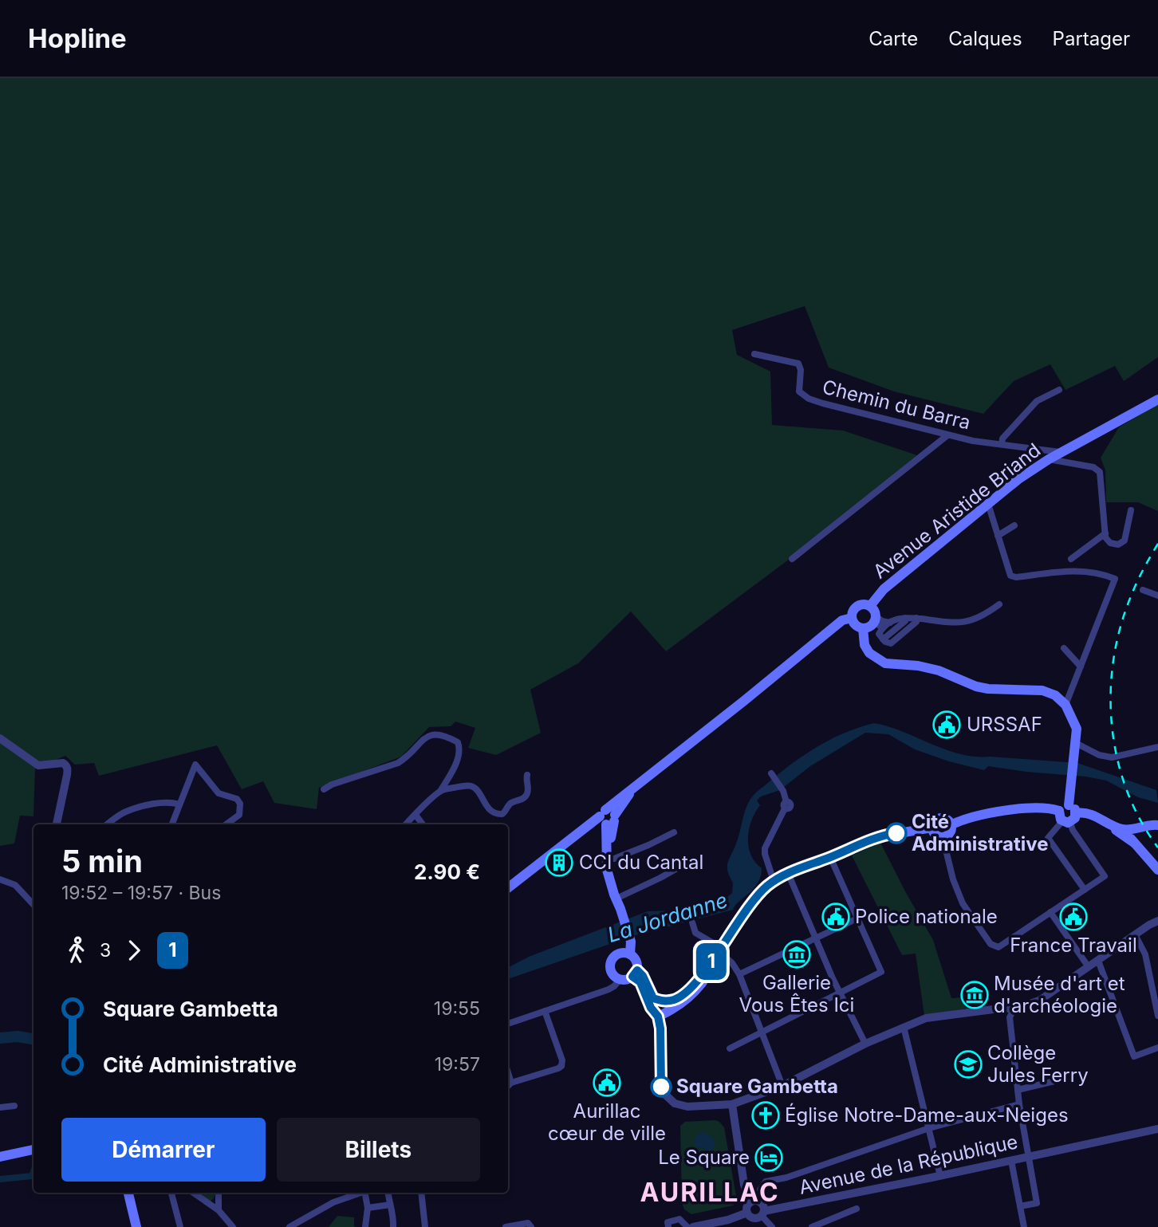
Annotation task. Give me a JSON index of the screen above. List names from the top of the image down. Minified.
{"streets":{"main road":["Avenue Aristide Briand"],"street":["Chemin du Barra","Avenue de la République"]},"crossings":[["Chemin du Barra","Avenue Aristide Briand"]],"districts":["AURILLAC"],"water":["La Jordanne"],"places":{"public building":["URSSAF","Police nationale","France Travail","Aurillac cœur de ville"],"other":["Cité Administrative","Square Gambetta"],"building":["CCI du Cantal"],"museum":["Gallerie Vous Êtes Ici","Musée d'art et d'archéologie"],"school or university":["Collège Jules Ferry"],"church":["Église Notre-Dame-aux-Neiges"],"hotel":["Le Square"]},"lines":["bus line 1"],"page":{"header":"Hopline","nav":["Carte","Calques","Partager"],"on_map":"1","heading":["5 min","19:52 – 19:57 · Bus","2.90 €"],"legs":["3","1"],"list":[{"name":"Square Gambetta","value":"19:55"},{"name":"Cité Administrative","value":"19:57"}],"buttons":["Démarrer","Billets"]}}
